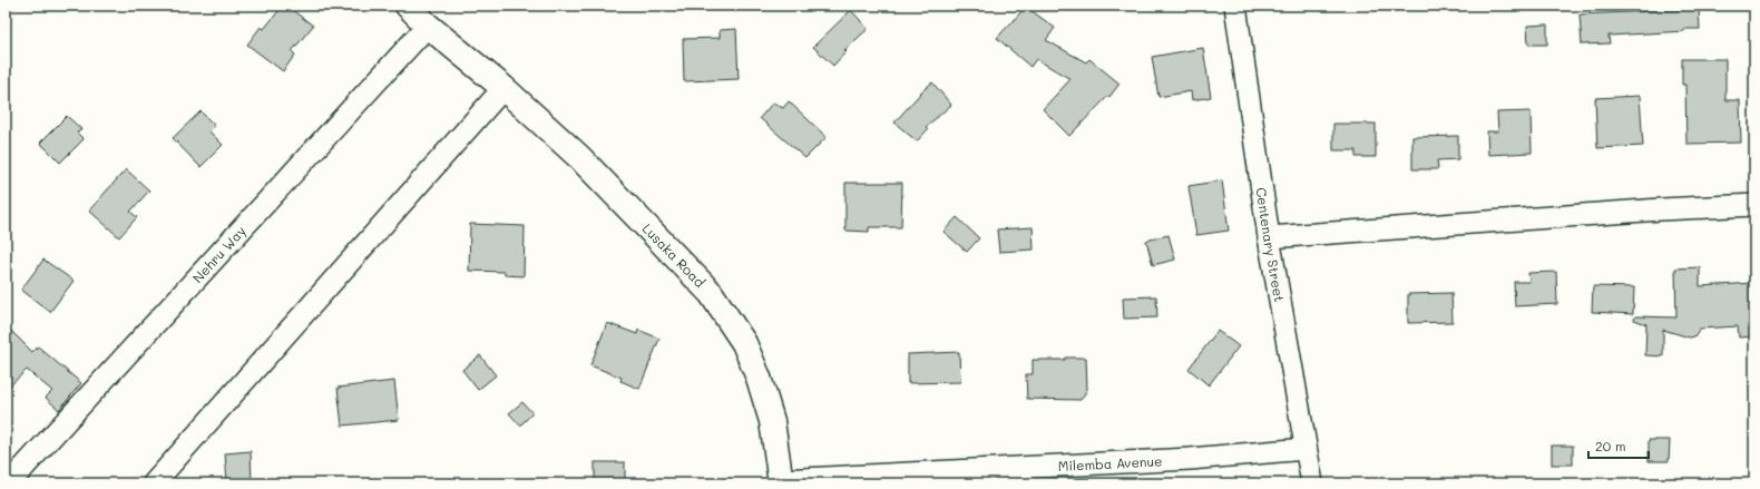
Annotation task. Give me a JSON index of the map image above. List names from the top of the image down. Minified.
{"streets":{"highway":["Lusaka Road"],"street":["Centenary Street","Nehru Way","Milemba Avenue"]},"crossings":[["Centenary Street","Milemba Avenue"],["Nehru Way","Lusaka Road"],["Lusaka Road","Milemba Avenue"]],"scale_bar":"20 m"}
